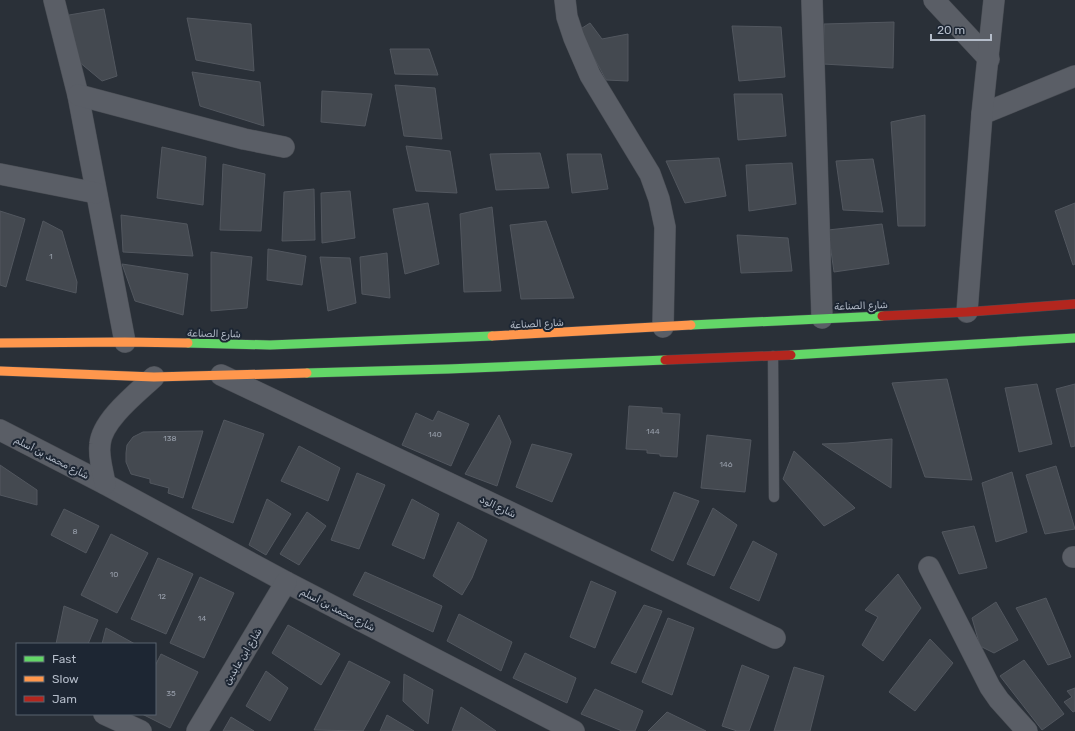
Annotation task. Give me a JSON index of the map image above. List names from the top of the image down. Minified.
{"streets":{"main road":["شارع الصناعة"],"street":["شارع محمد بن أسلم","شارع الود","شارع ابن عابدين"]},"crossings":[["شارع محمد بن أسلم","شارع ابن عابدين"]],"house_numbers":["1","144","140","138","146","8","10","12","14","35"],"legend":["Fast","Slow","Jam"],"scale_bar":"20 m"}
